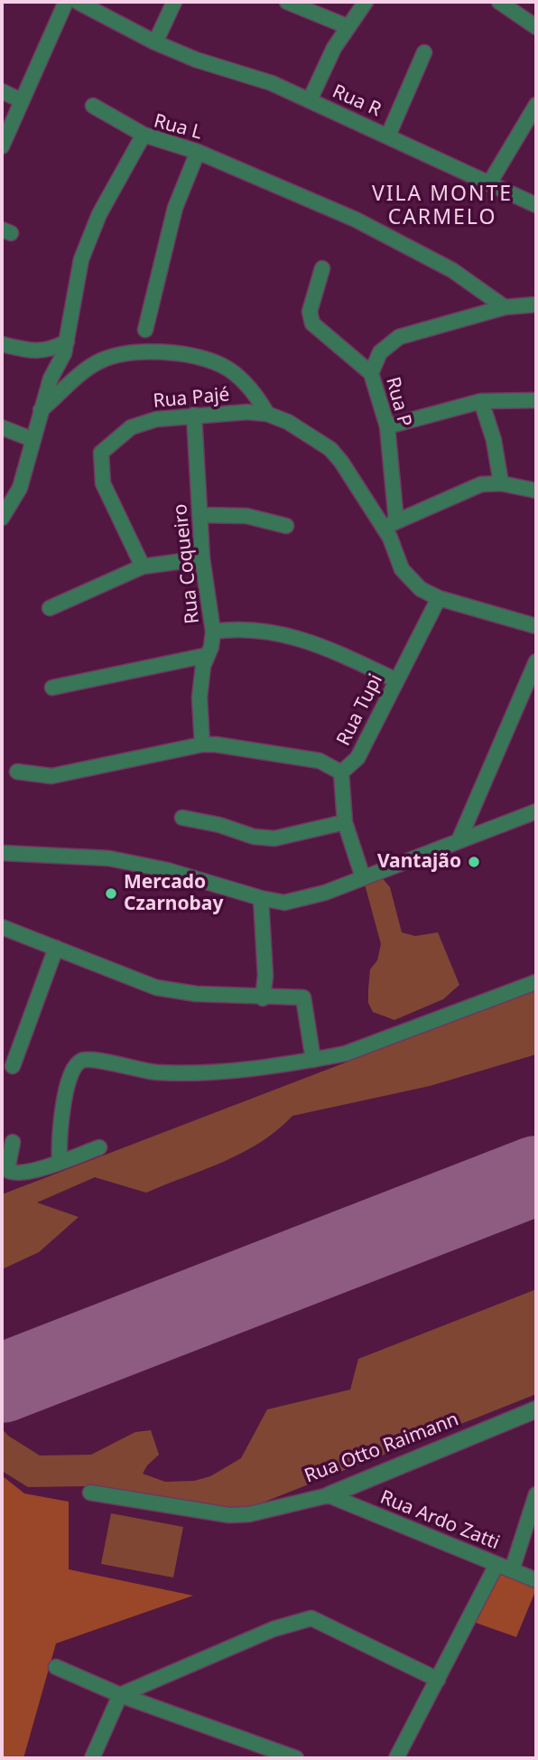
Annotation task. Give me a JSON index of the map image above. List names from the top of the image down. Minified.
{"streets":{"street":["Rua R","Rua L","Rua Pajé","Rua P","Rua Coqueiro","Rua Tupi","Rua Otto Raimann","Rua Ardo Zatti"]},"crossings":[["Rua L","Rua P"],["Rua Pajé","Rua Coqueiro"],["Rua Otto Raimann","Rua Ardo Zatti"]],"districts":["VILA MONTE CARMELO"],"places":["Vantajão","Mercado Czarnobay"]}
